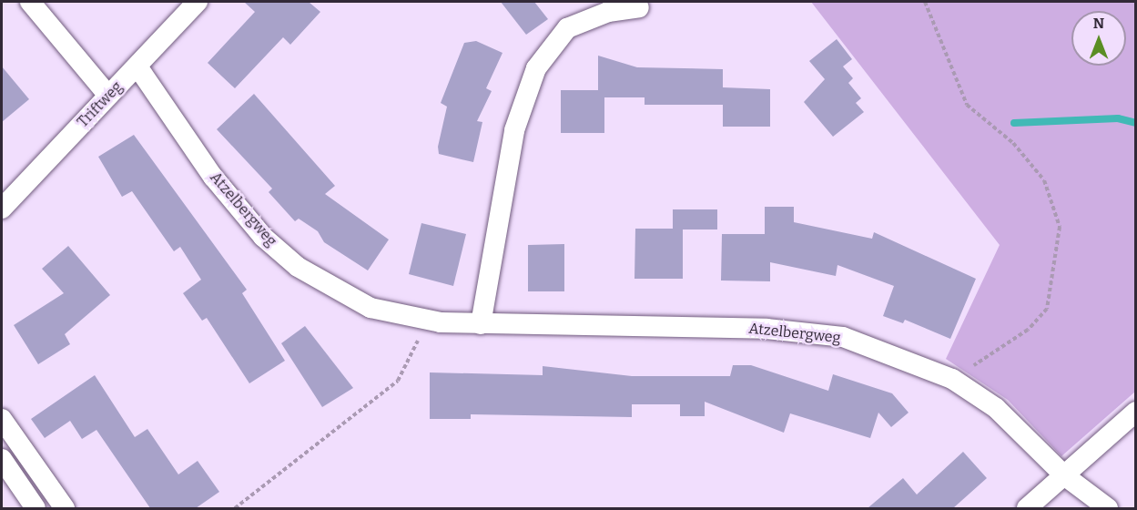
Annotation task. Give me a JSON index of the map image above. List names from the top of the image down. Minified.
{"streets":{"street":["Triftweg","Atzelbergweg"]},"crossings":[["Triftweg","Atzelbergweg"]],"north":"top"}
